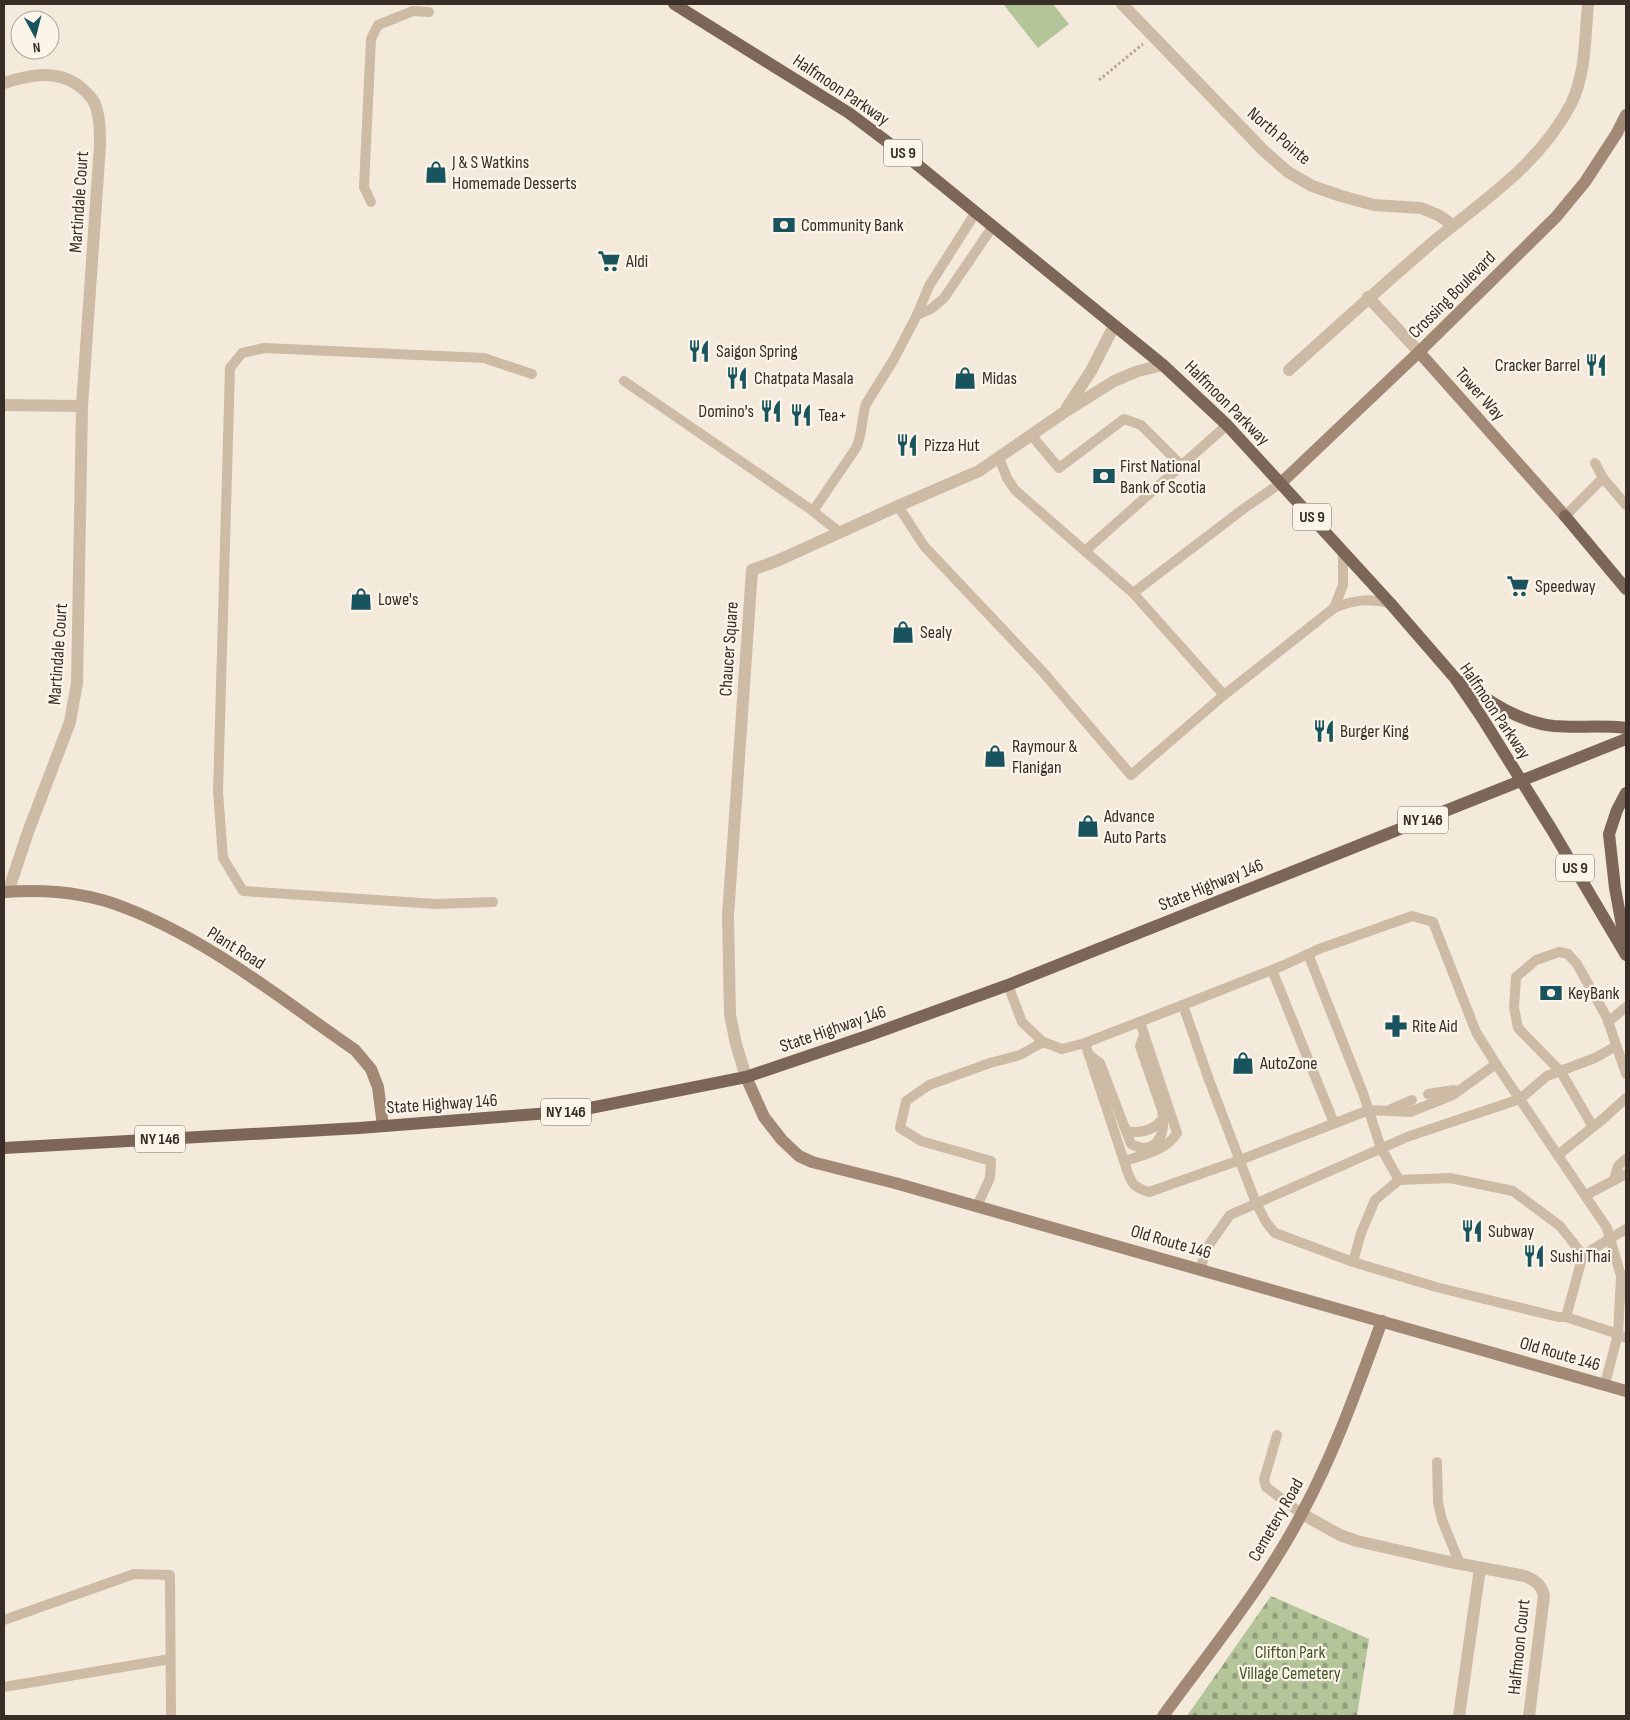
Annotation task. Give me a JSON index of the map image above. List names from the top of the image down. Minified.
{"streets":{"main road":["Halfmoon Parkway","US 9","NY 146","State Highway 146"],"street":["North Pointe","Martindale Court","Crossing Boulevard","Tower Way","Chaucer Square","Plant Road","Old Route 146","Cemetery Road","Halfmoon Court"]},"crossings":[["Halfmoon Parkway","Crossing Boulevard"],["Halfmoon Parkway","Chaucer Square"],["Halfmoon Parkway","State Highway 146"],["Martindale Court","Plant Road"],["Crossing Boulevard","Tower Way"],["Chaucer Square","State Highway 146"],["Chaucer Square","Old Route 146"],["State Highway 146","Plant Road"],["State Highway 146","Old Route 146"],["Old Route 146","Cemetery Road"],["Cemetery Road","Halfmoon Court"]],"parks":["Clifton Park Village Cemetery"],"places":{"shop":["J & S Watkins Homemade Desserts","Midas","Lowe's","Sealy","Raymour & Flanigan","Advance Auto Parts","AutoZone"],"bank":["Community Bank","First National Bank of Scotia","KeyBank"],"supermarket":["Aldi","Speedway"],"restaurant":["Saigon Spring","Cracker Barrel","Chatpata Masala","Domino's","Tea+","Pizza Hut","Burger King","Subway","Sushi Thai"],"pharmacy":["Rite Aid"]},"north":"bottom"}
